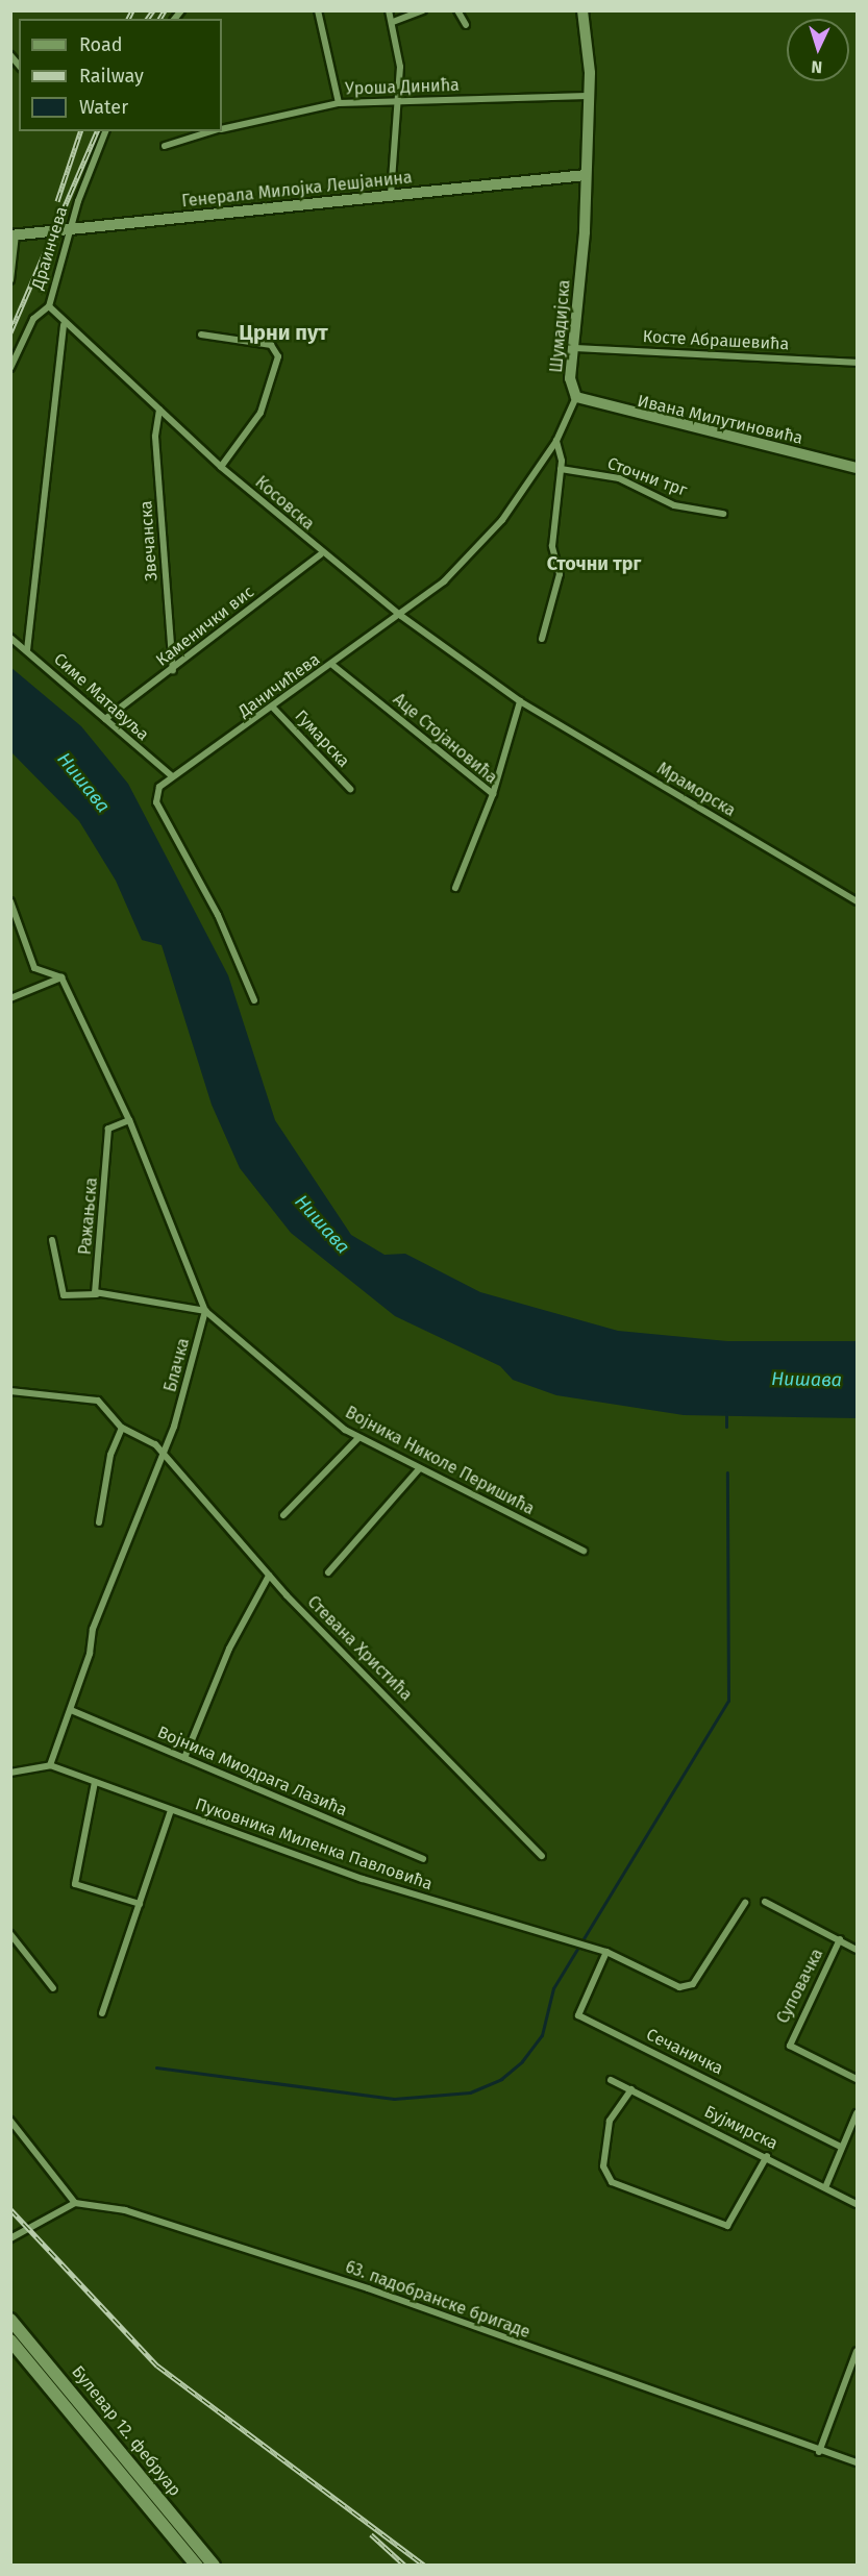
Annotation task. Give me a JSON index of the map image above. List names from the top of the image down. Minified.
{"streets":{"main road":["Булевар 12. фебруар"],"street":["Уроша Динића","Генерала Милојка Лешјанина","Драинчева","Шумадијска","Косте Абрашевића","Ивана Милутиновића","Сточни трг","Косовска","Звечанска","Каменички вис","Даничићева","Симе Матавуља","Гумарска","Аце Стојановића","Мраморска","Ражањска","Блачка","Војника Николе Перишића","Стевана Христића","Војника Миодрага Лазића","Пуковника Миленка Павловића","Суповачка","Сечаничка","Бујмирска","63. падобранске бригаде"]},"crossings":[["Уроша Динића","Шумадијска"],["Генерала Милојка Лешјанина","Драинчева"],["Генерала Милојка Лешјанина","Шумадијска"],["Драинчева","Косовска"],["Шумадијска","Косте Абрашевића"],["Шумадијска","Ивана Милутиновића"],["Шумадијска","Косовска"],["Шумадијска","Даничићева"],["Косовска","Звечанска"],["Косовска","Каменички вис"],["Косовска","Даничићева"],["Косовска","Мраморска"],["Звечанска","Каменички вис"],["Каменички вис","Симе Матавуља"],["Даничићева","Симе Матавуља"],["Даничићева","Гумарска"],["Даничићева","Аце Стојановића"],["Блачка","Војника Николе Перишића"],["Блачка","Стевана Христића"],["Блачка","Војника Миодрага Лазића"],["Блачка","Пуковника Миленка Павловића"],["Пуковника Миленка Павловића","Сечаничка"]],"districts":["Црни пут","Сточни трг"],"water":["Нишава"],"legend":["Road","Railway","Water"],"north":"bottom"}
